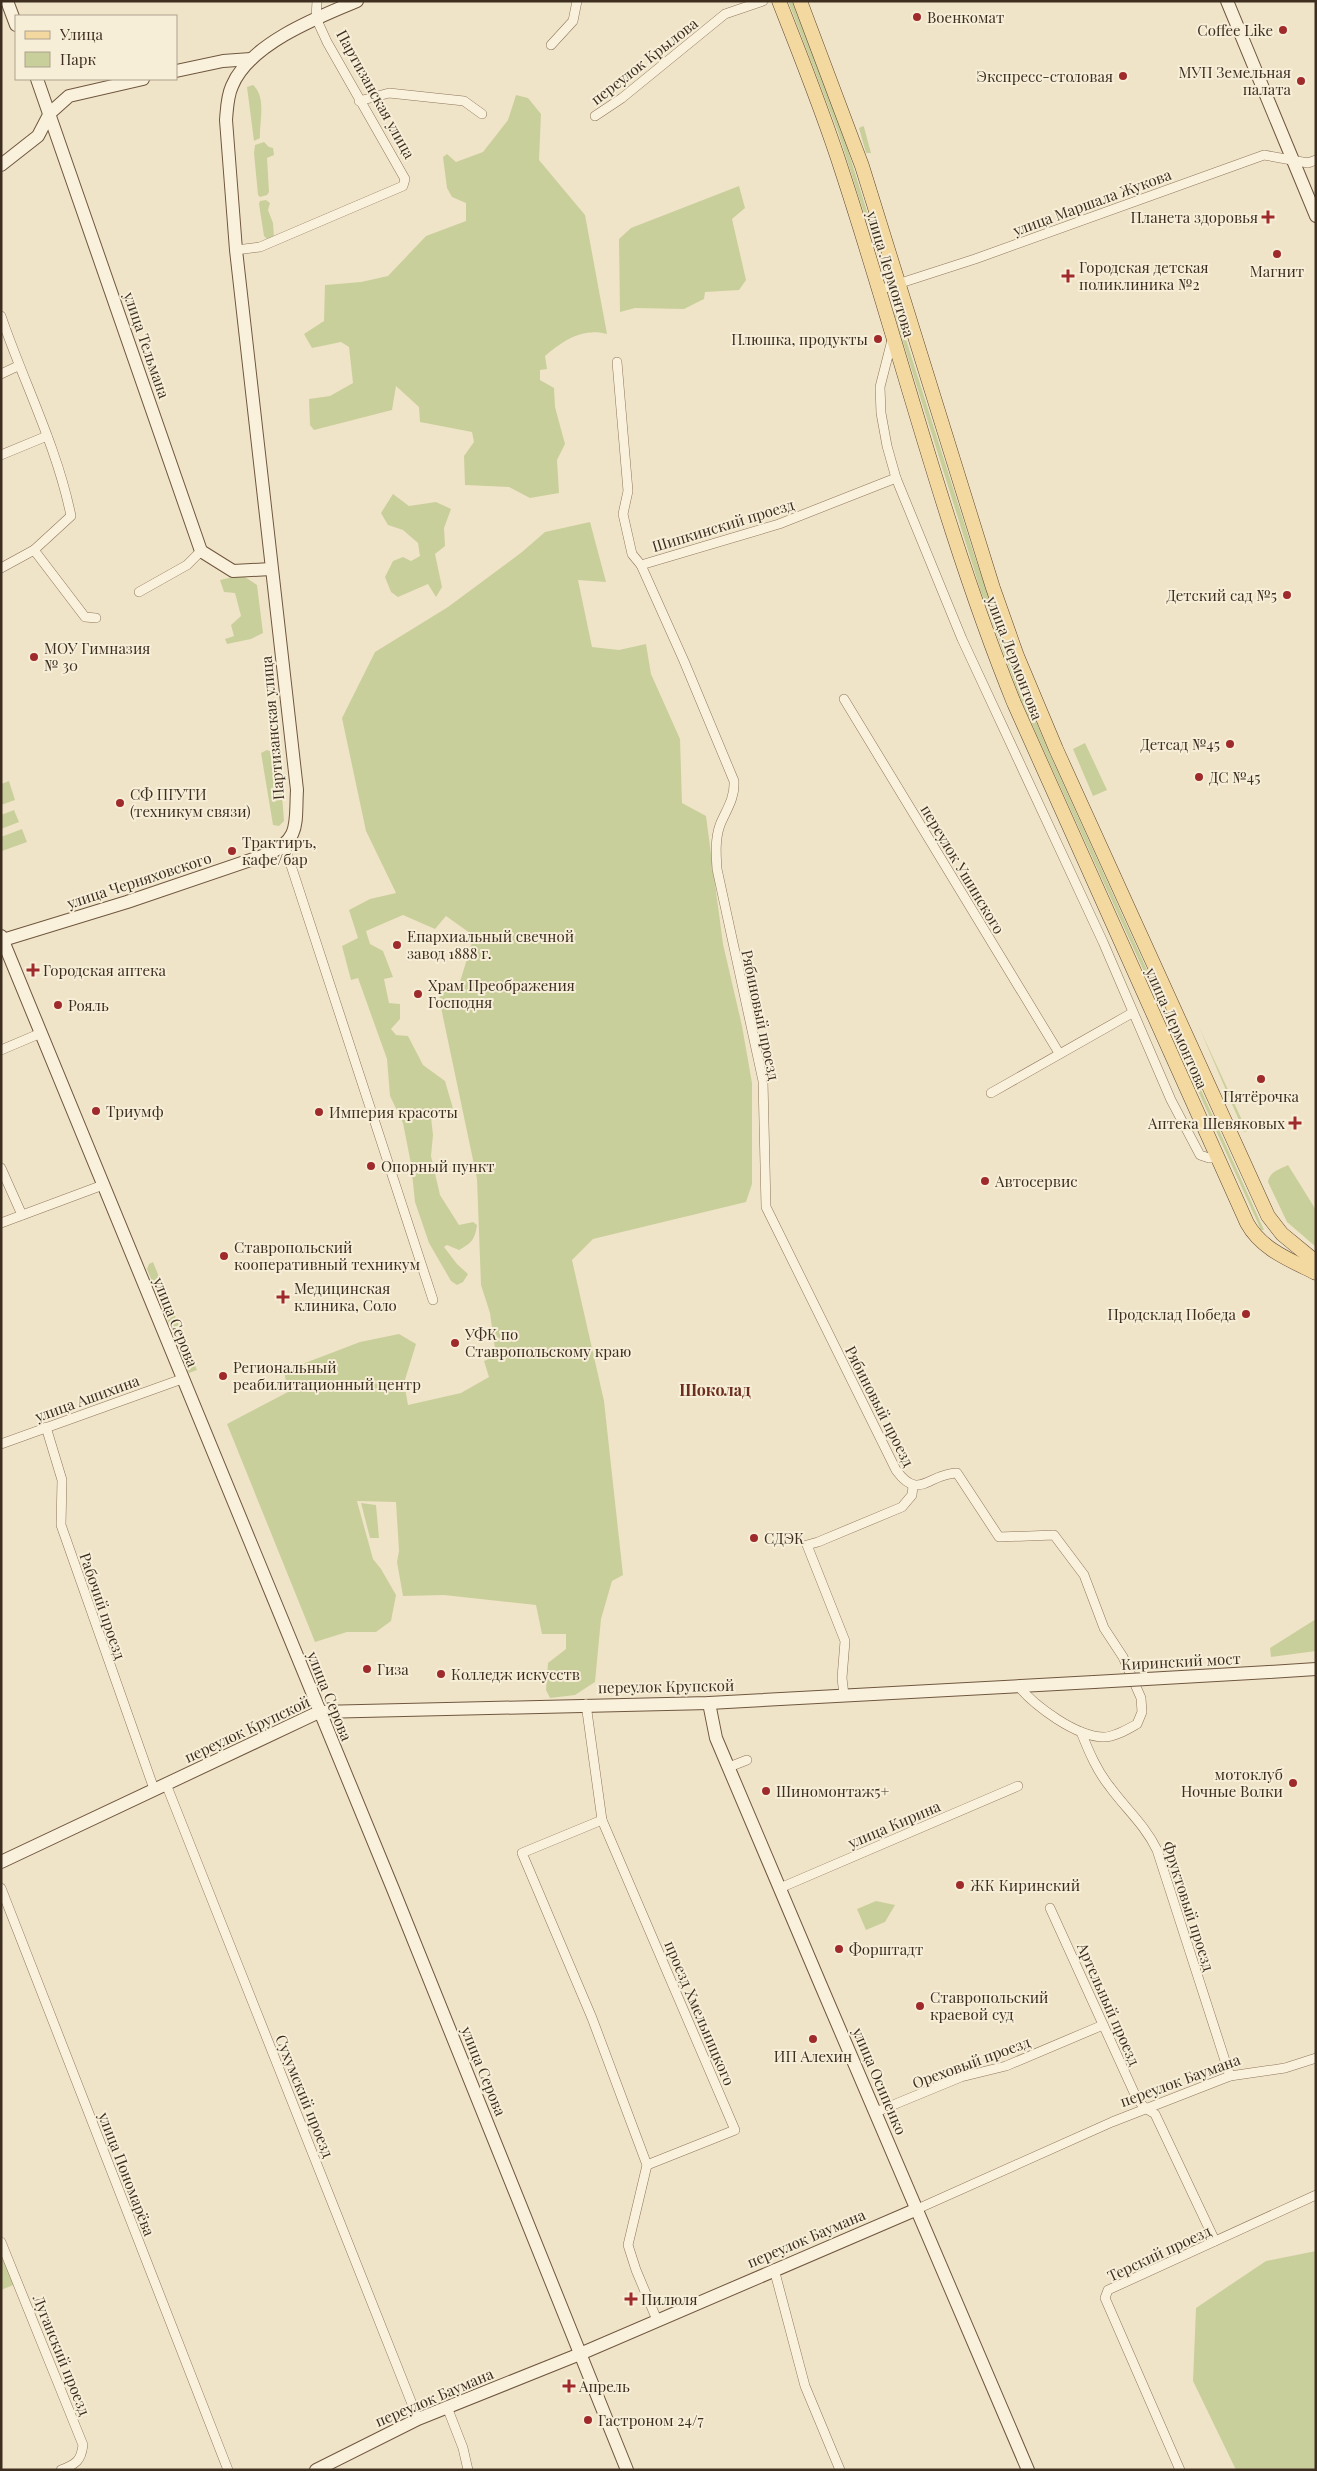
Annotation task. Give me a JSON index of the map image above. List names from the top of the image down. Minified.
{"streets":{"main road":["улица Лермонтова"],"street":["переулок Крылова","Партизанская улица","улица Маршала Жукова","улица Тельмана","Шипкинский проезд","переулок Ушинского","улица Черняховского","Рябиновый проезд","улица Серова","улица Ашихина","Рабочий проезд","Киринский мост","переулок Крупской","улица Кирина","Фруктовый проезд","Артельный проезд","проезд Хмельницкого","Ореховый проезд","переулок Баумана","улица Осипенко","Сухумский проезд","улица Пономарёва","Терский проезд","Луганский проезд"]},"crossings":[["Партизанская улица","улица Черняховского"],["улица Маршала Жукова","улица Лермонтова"],["Шипкинский проезд","Рябиновый проезд"],["улица Черняховского","улица Серова"],["Рябиновый проезд","переулок Крупской"],["Рябиновый проезд","Фруктовый проезд"],["улица Серова","улица Ашихина"],["улица Серова","переулок Крупской"],["улица Серова","переулок Баумана"],["улица Ашихина","Рабочий проезд"],["Рабочий проезд","переулок Крупской"],["Рабочий проезд","Сухумский проезд"],["Киринский мост","переулок Крупской"],["переулок Крупской","проезд Хмельницкого"],["переулок Крупской","улица Осипенко"],["переулок Крупской","Сухумский проезд"],["улица Кирина","улица Осипенко"],["Фруктовый проезд","переулок Баумана"],["Артельный проезд","Ореховый проезд"],["Артельный проезд","переулок Баумана"],["Артельный проезд","Терский проезд"],["Ореховый проезд","улица Осипенко"],["переулок Баумана","улица Осипенко"],["переулок Баумана","Сухумский проезд"]],"districts":["Шоколад"],"places":{"other":["Военкомат","Coffee Like","Экспресс-столовая","МУП Земельная палата","Магнит","Плюшка, продукты","Детский сад №5","МОУ Гимназия № 30","Детсад №45","ДС №45","СФ ПГУТИ (техникум связи)","Трактиръ, кафе/бар","Епархиальный свечной завод 1888 г.","Храм Преображения Господня","Рояль","Пятёрочка","Триумф","Империя красоты","Опорный пункт","Автосервис","Ставропольский кооперативный техникум","Продсклад Победа","УФК по Ставропольскому краю","Региональный реабилитационный центр","СДЭК","Гиза","Колледж искусств","мотоклуб Ночные Волки","Шиномонтаж5+","ЖК Киринский","Форштадт","Ставропольский краевой суд","ИП Алехин","Гастроном 24/7"],"health":["Планета здоровья","Городская детская поликлиника №2","Городская аптека","Аптека Шевяковых","Медицинская клиника, Соло","Пилюля","Апрель"]},"legend":["Улица","Парк"]}
